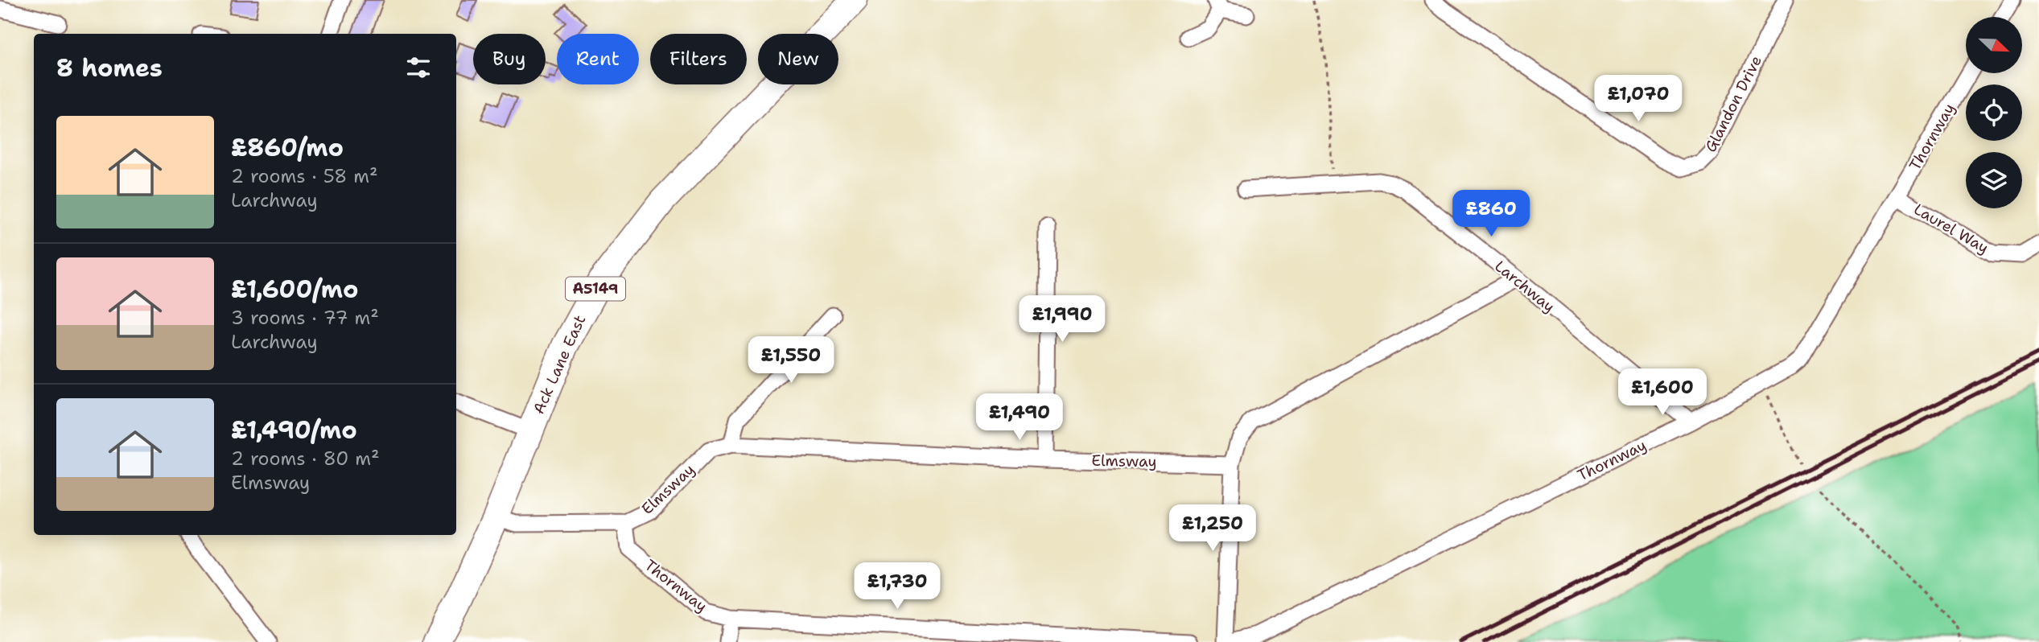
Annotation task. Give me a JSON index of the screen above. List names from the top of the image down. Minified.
{"streets":{"main road":["A5149","Ack Lane East"],"street":["Glandon Drive","Thornway","Laurel Way","Larchway","Elmsway"]},"crossings":[["Thornway","Laurel Way"],["Thornway","Larchway"],["Thornway","Elmsway"],["Ack Lane East","Elmsway"]],"north":"bottom right","page":{"chip":["Buy","Rent","Filters","New"],"heading":"8 homes","price":["£1,070","£860","£1,990","£1,550","£1,600","£1,490","£1,250","£1,730"],"list":[{"name":"£860/mo","note":"2 rooms · 58 m² · Larchway"},{"name":"£1,600/mo","note":"3 rooms · 77 m² · Larchway"},{"name":"£1,490/mo","note":"2 rooms · 80 m² · Elmsway"}]}}
